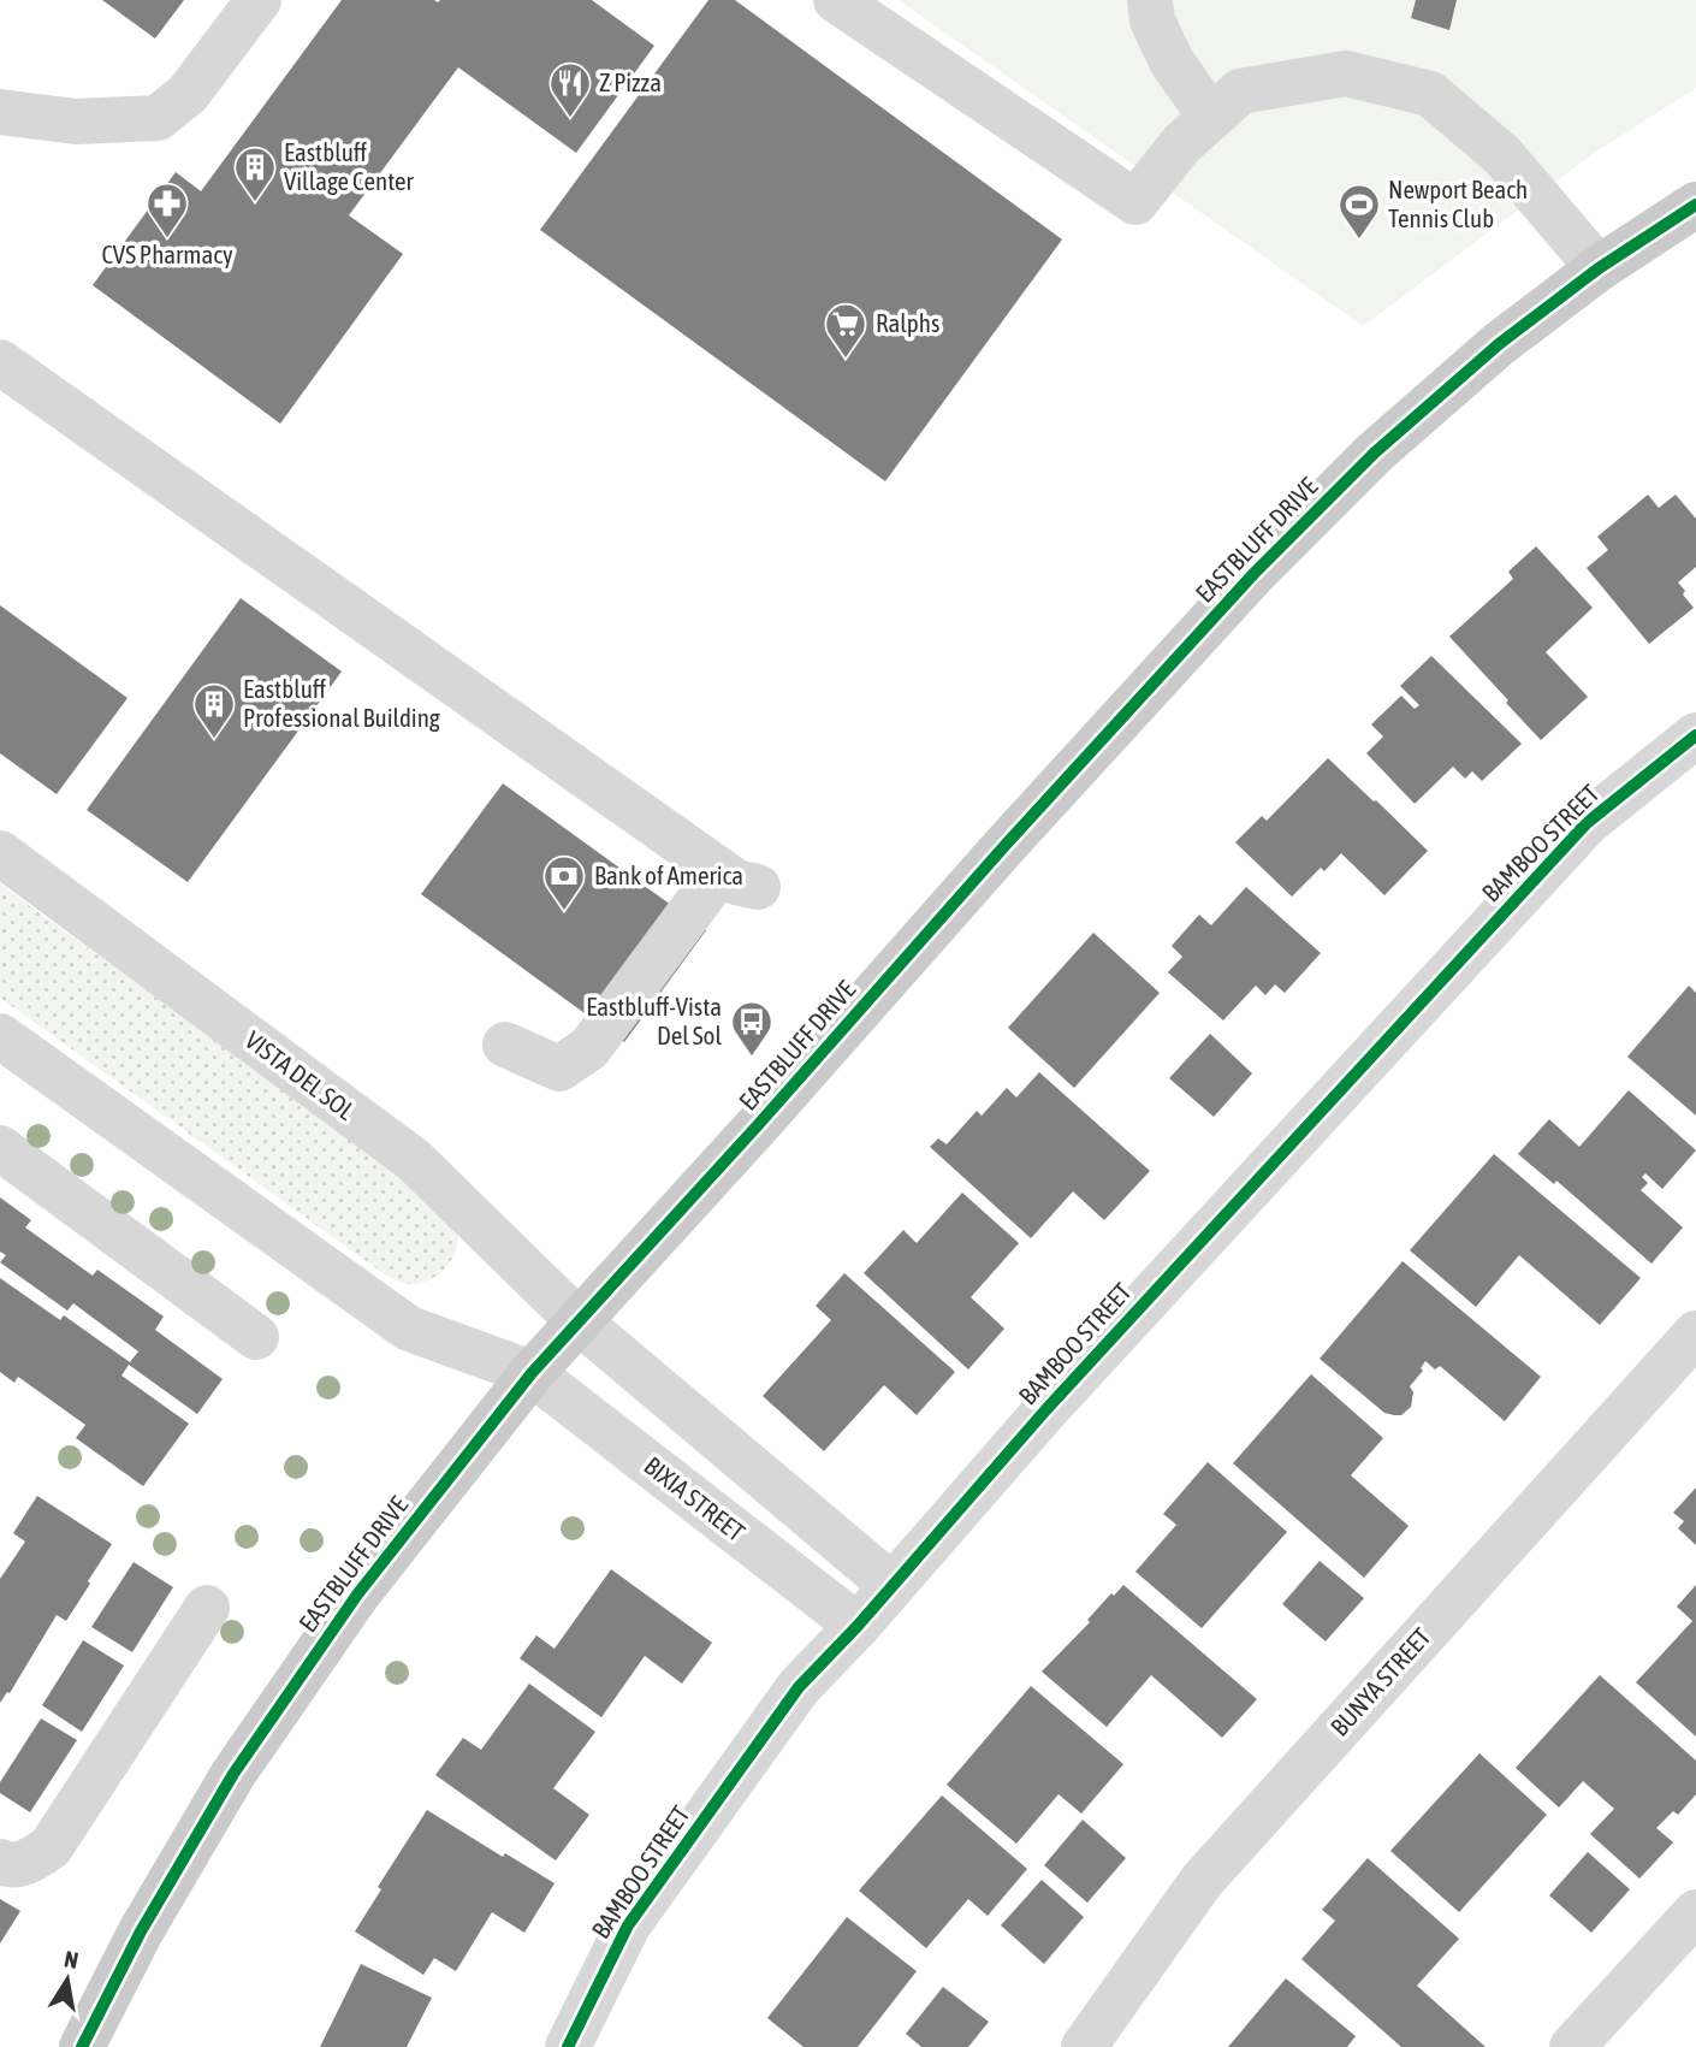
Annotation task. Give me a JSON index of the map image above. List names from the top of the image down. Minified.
{"streets":{"main road":["EASTBLUFF DRIVE"],"street":["BAMBOO STREET","VISTA DEL SOL","BIXIA STREET","BUNYA STREET"]},"crossings":[["EASTBLUFF DRIVE","VISTA DEL SOL"],["EASTBLUFF DRIVE","BIXIA STREET"],["BAMBOO STREET","BIXIA STREET"]],"places":{"restaurant":["Z Pizza"],"building":["Eastbluff Village Center","Eastbluff Professional Building"],"pharmacy":["CVS Pharmacy"],"sports":["Newport Beach Tennis Club"],"supermarket":["Ralphs"],"bank":["Bank of America"],"bus stop":["Eastbluff-Vista Del Sol"]},"north":"top"}
